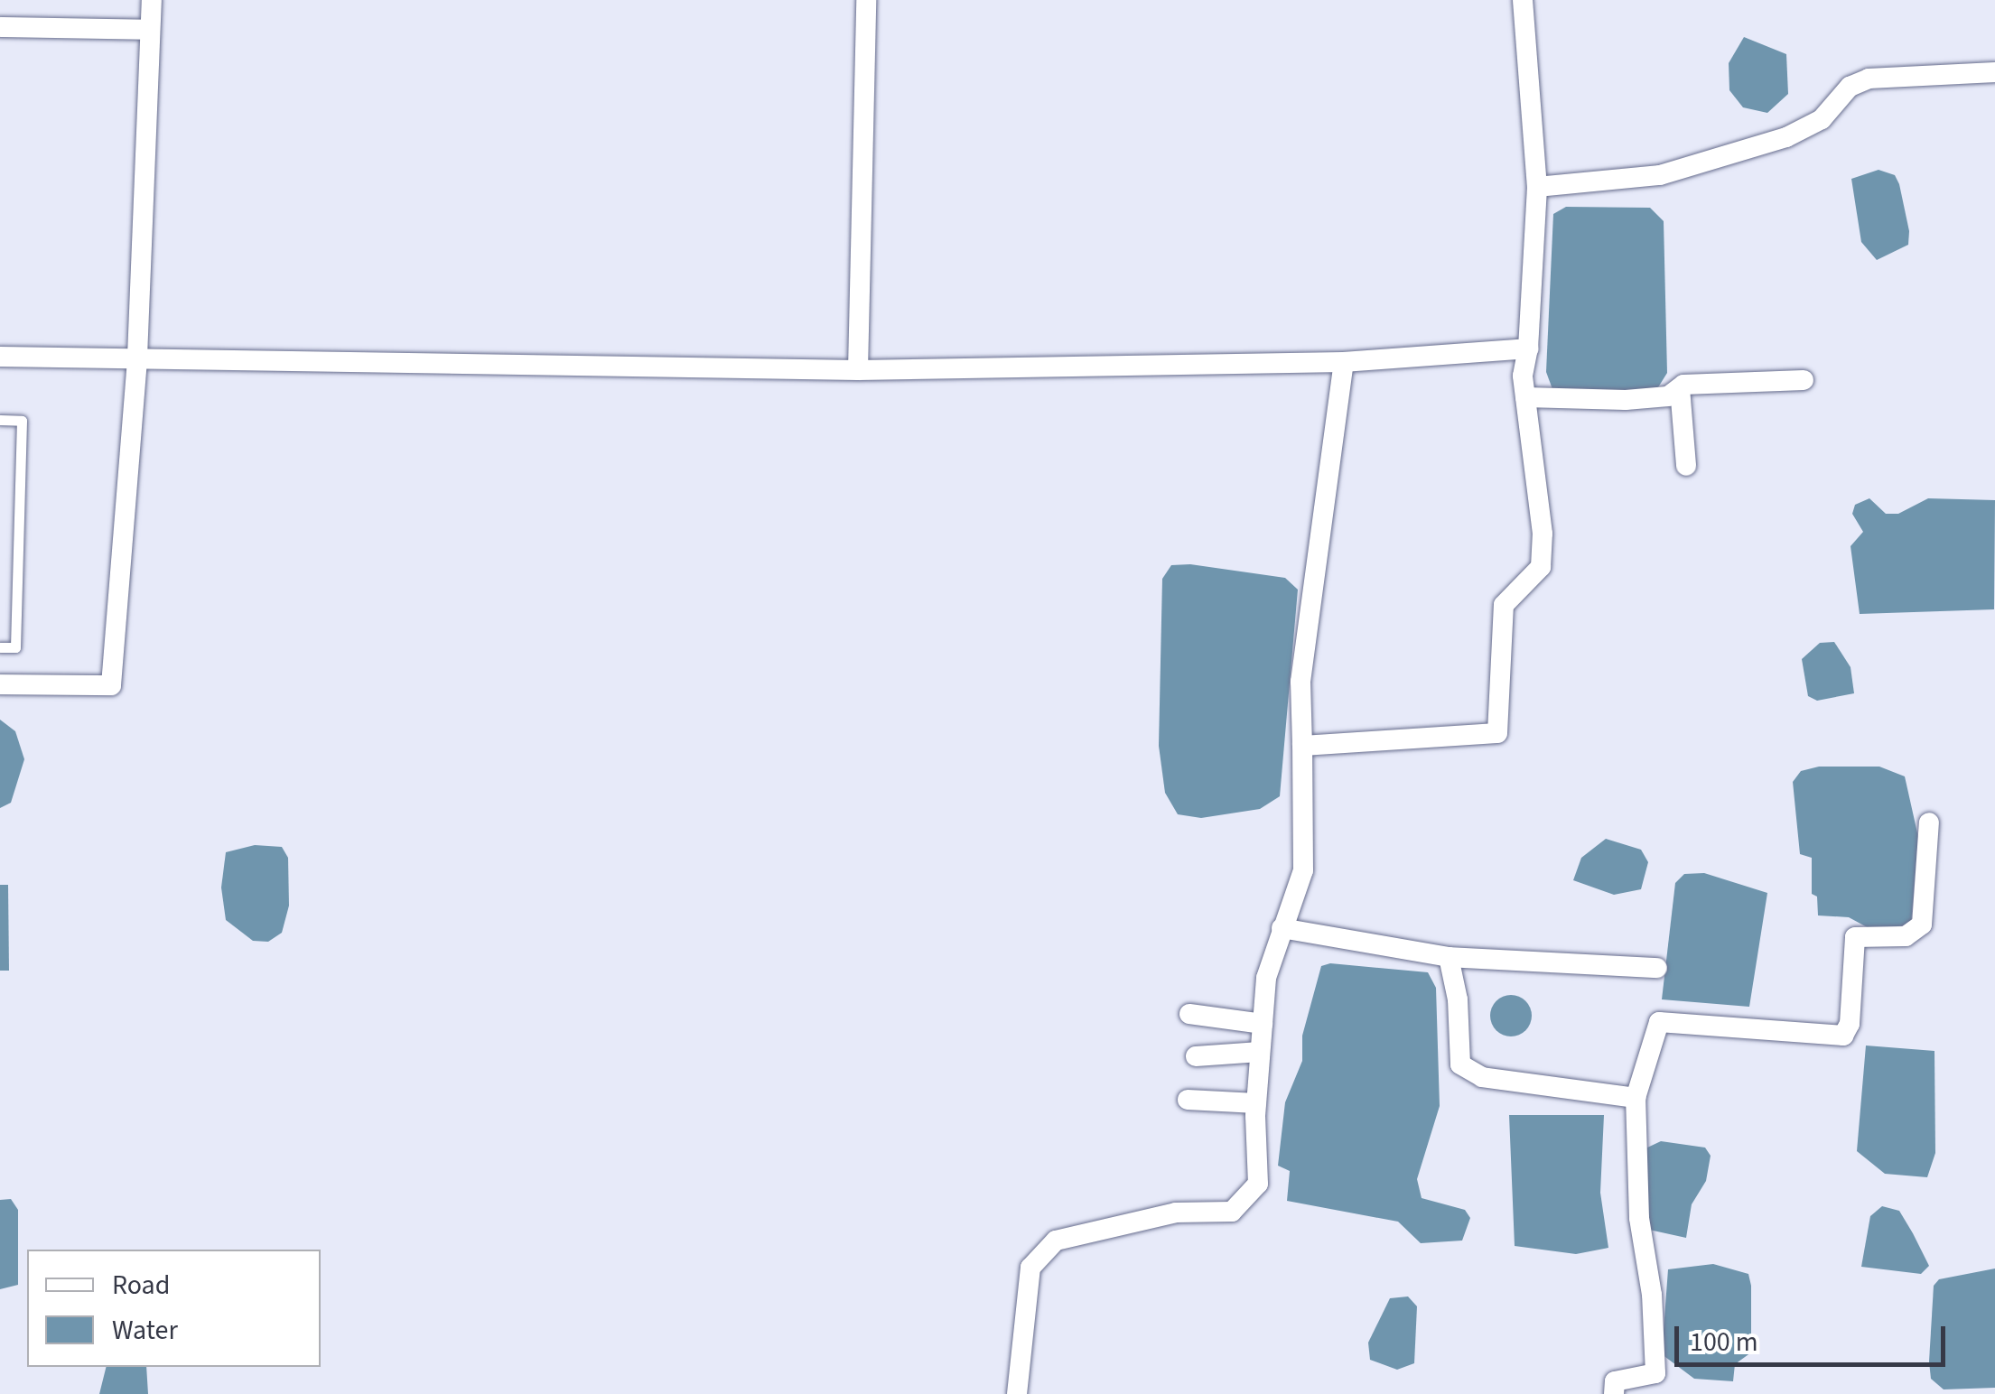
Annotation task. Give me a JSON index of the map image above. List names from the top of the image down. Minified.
{"legend":["Road","Water"],"scale_bar":"100 m"}
